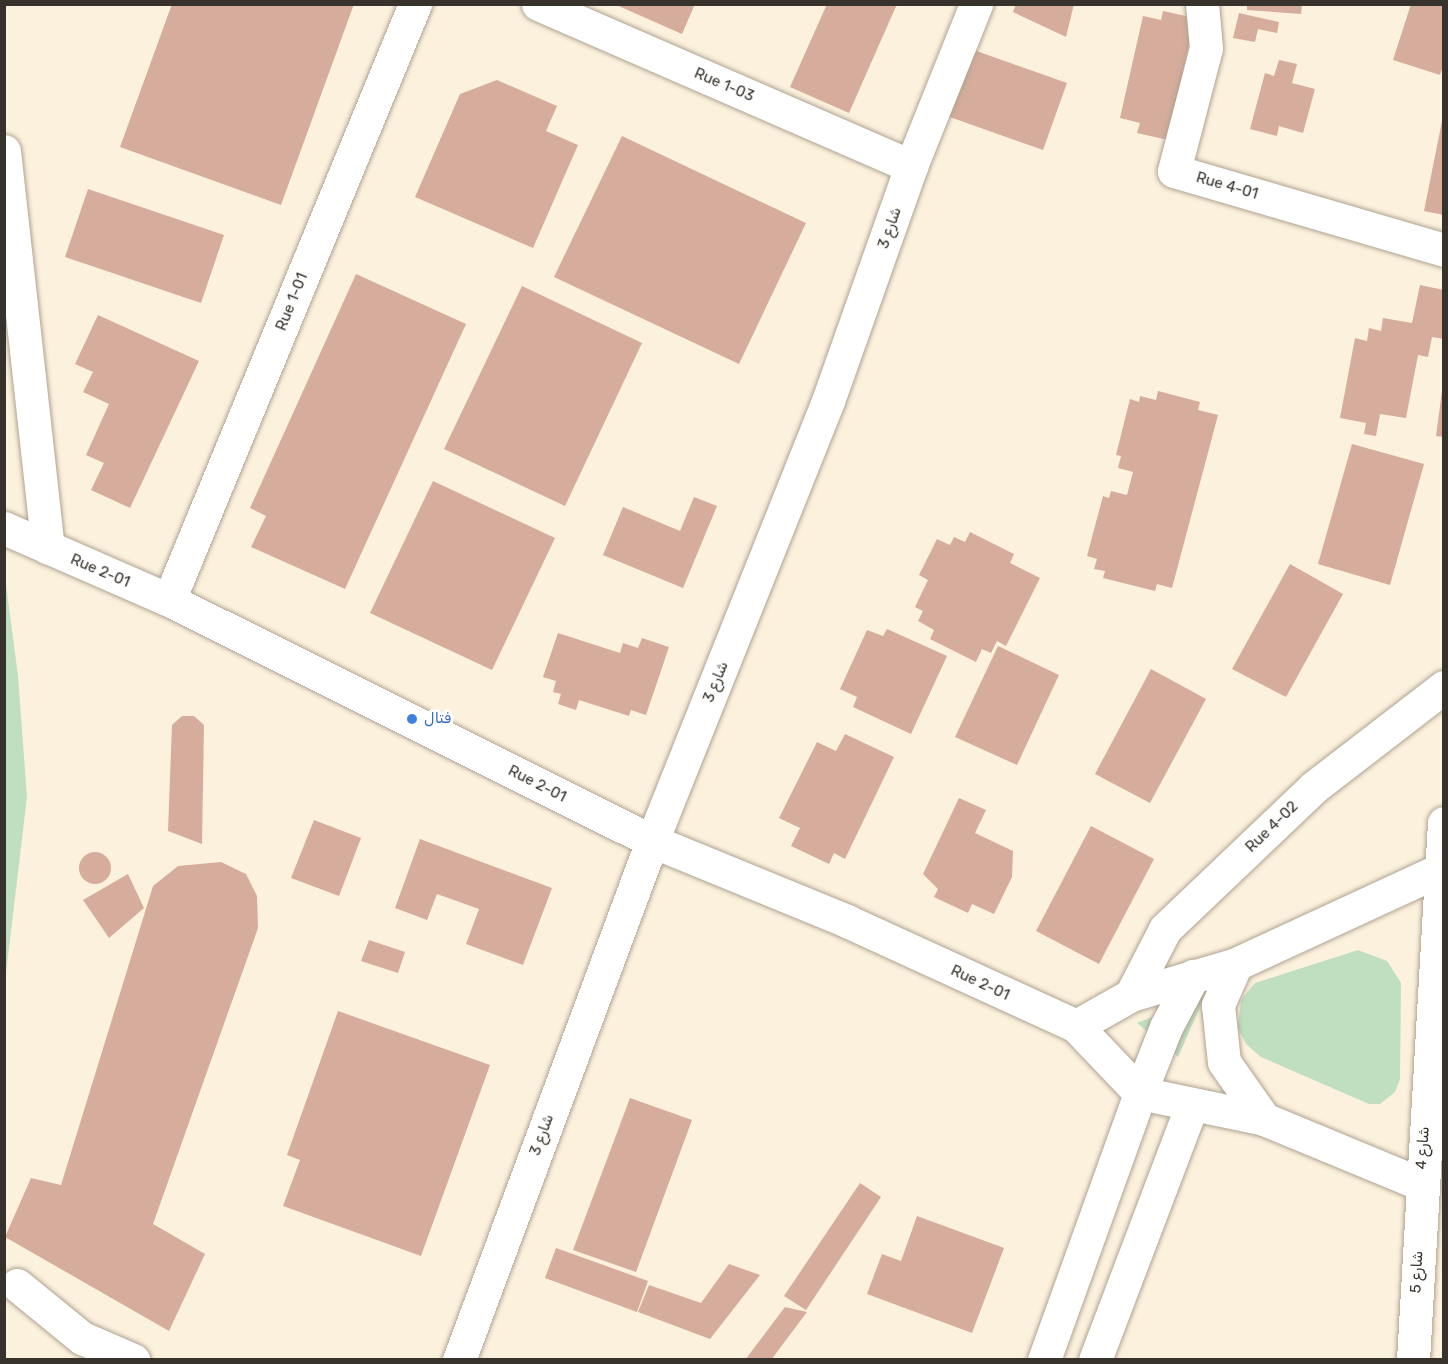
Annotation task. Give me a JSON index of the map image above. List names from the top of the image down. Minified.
{"streets":{"street":["Rue 1-03","Rue 4-01","شارع 3","Rue 1-01","Rue 2-01","Rue 4-02","شارع 4","شارع 5"]},"crossings":[["Rue 1-03","شارع 3"],["شارع 3","Rue 2-01"],["Rue 1-01","Rue 2-01"],["شارع 4","شارع 5"]],"places":["فتال"]}
